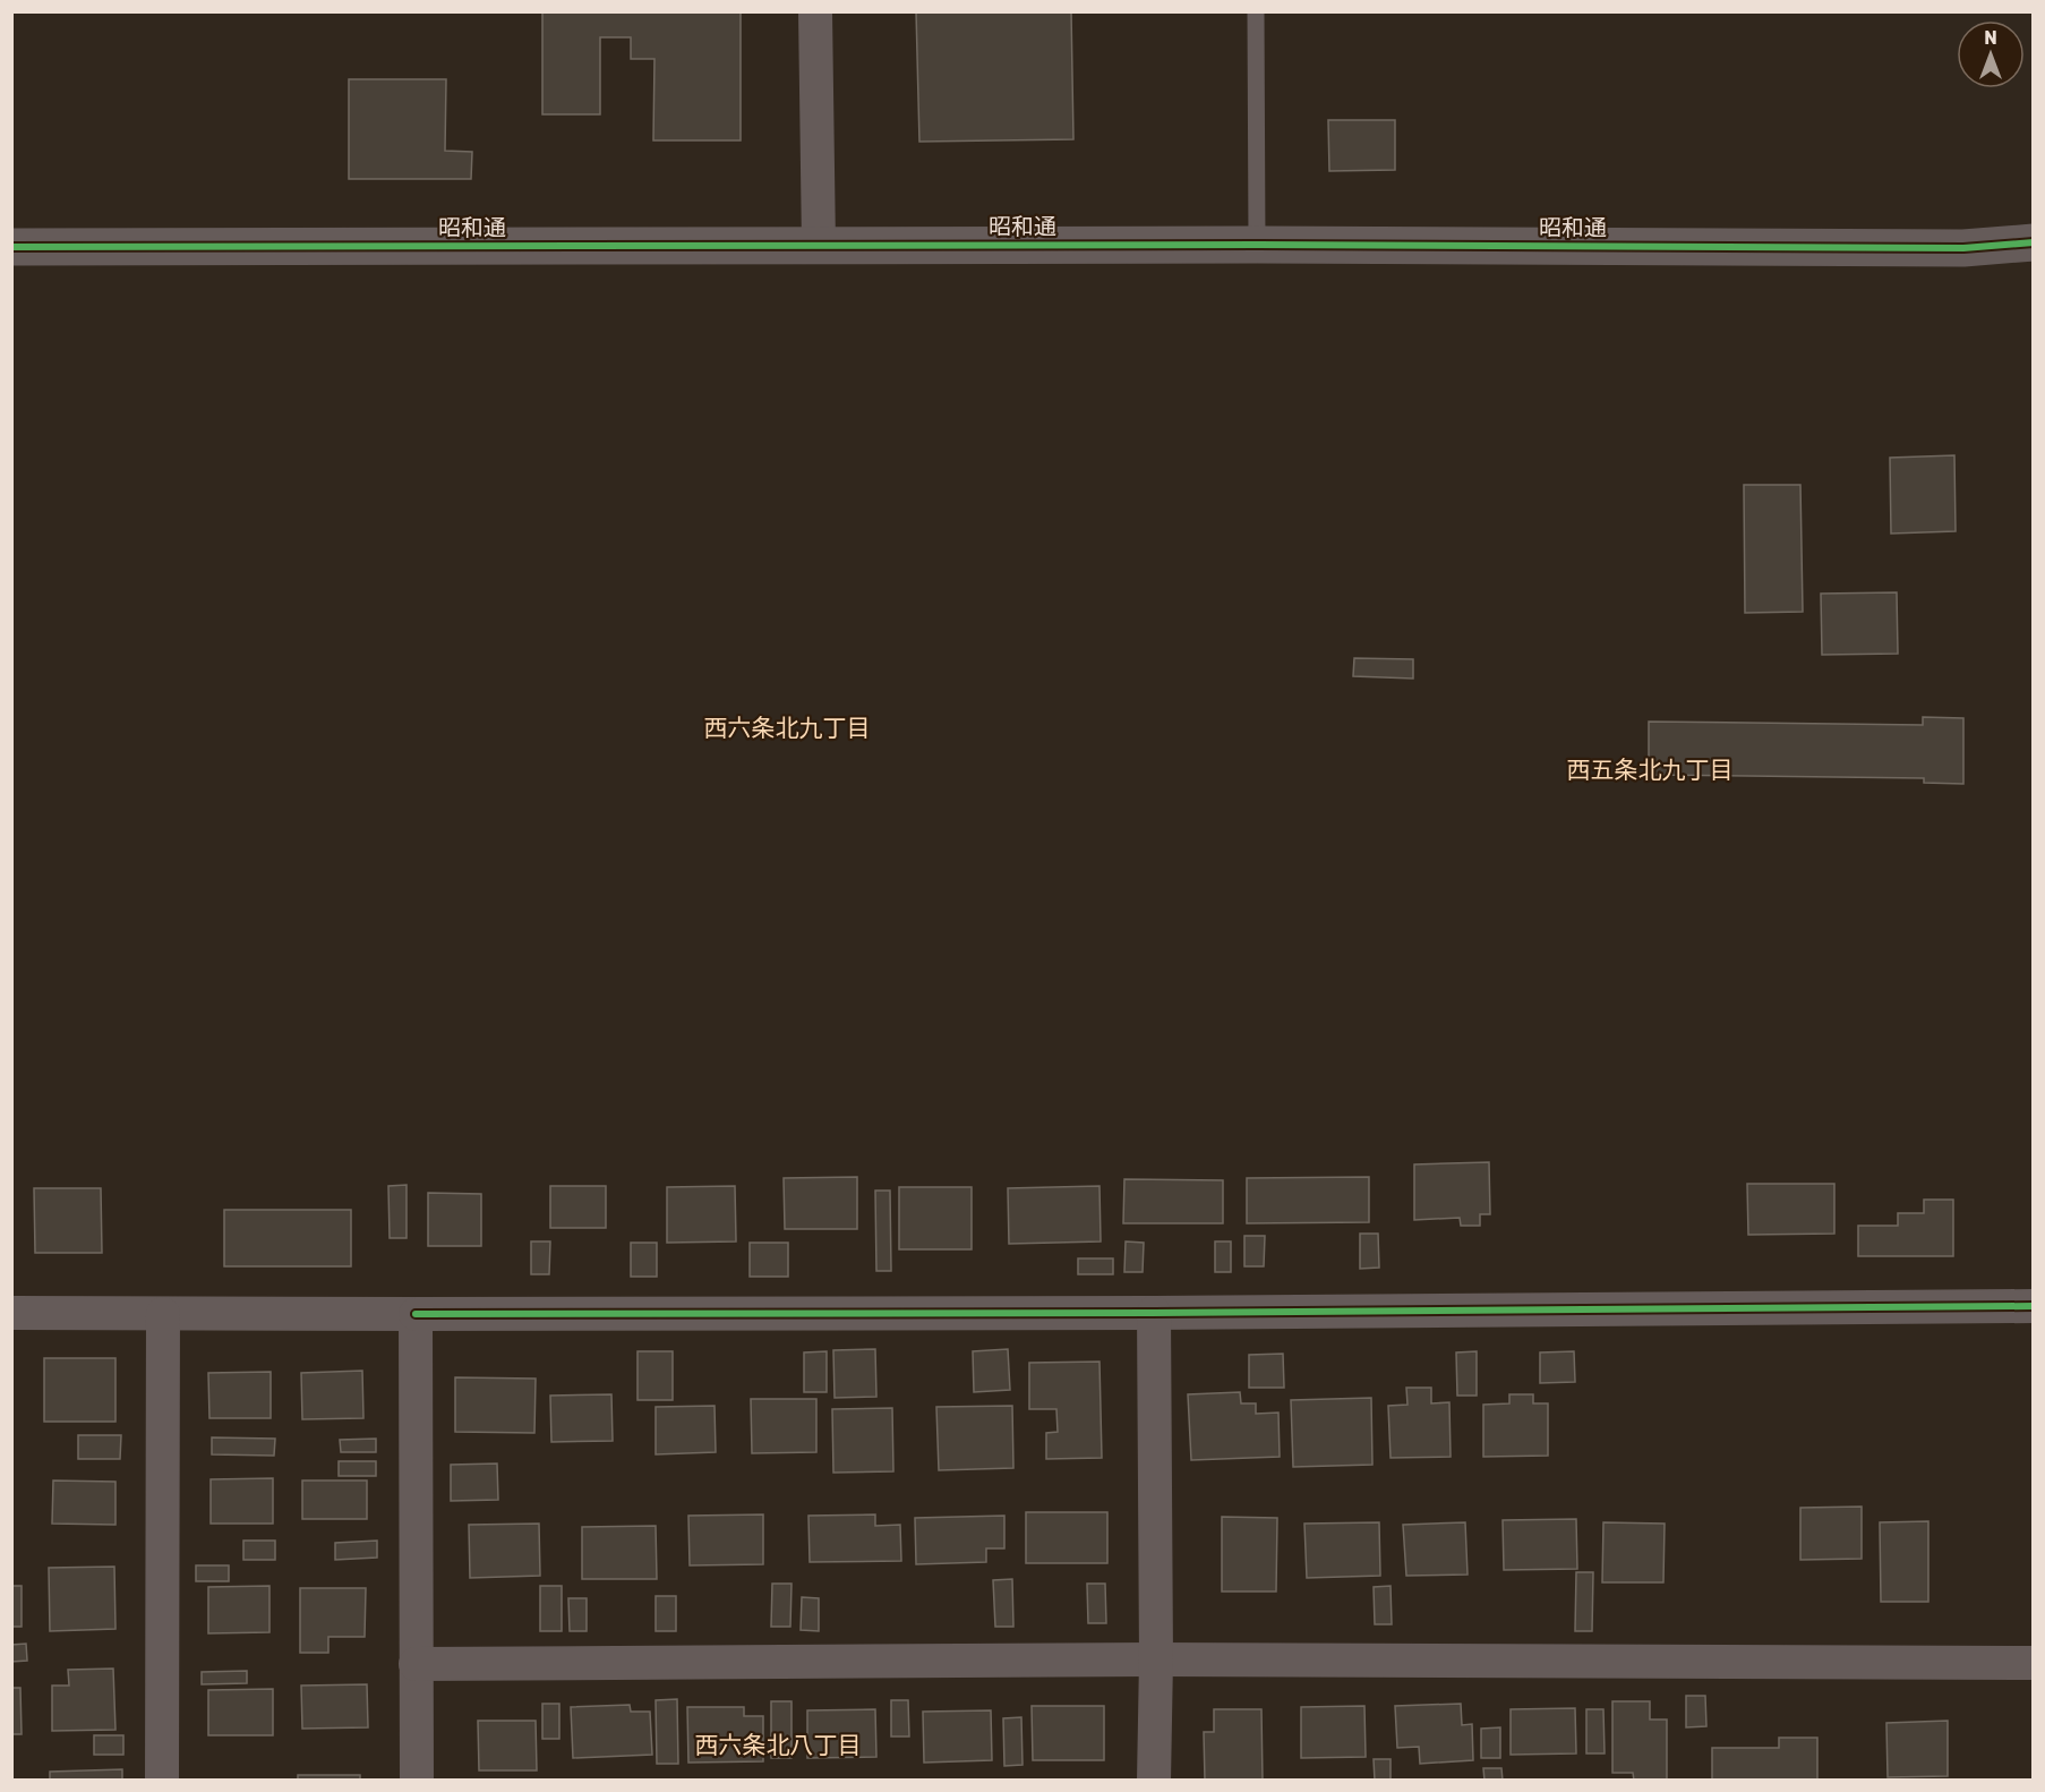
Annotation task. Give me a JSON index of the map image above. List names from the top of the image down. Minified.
{"streets":{"street":["昭和通"]},"districts":["西六条北九丁目","西五条北九丁目","西六条北八丁目"],"north":"top"}
